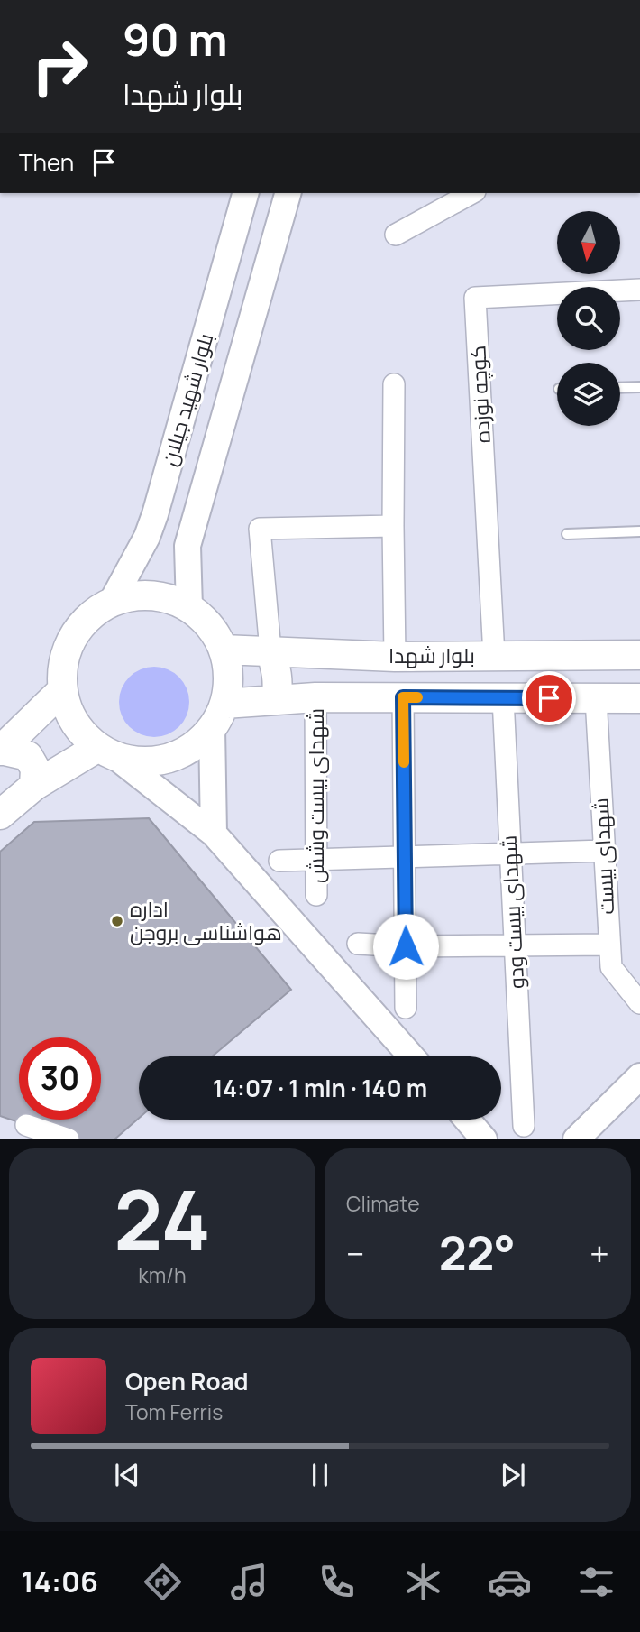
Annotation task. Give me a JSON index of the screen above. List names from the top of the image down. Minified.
{"streets":{"main road":["بلوار شهدا"],"street":["کوچه نوزده","بلوار شهید جیلان","شهدای بیست وشش","شهدای بیست","شهدای بیست ودو"]},"crossings":[["کوچه نوزده","بلوار شهدا"],["بلوار شهید جیلان","بلوار شهدا"],["بلوار شهدا","شهدای بیست وشش"],["بلوار شهدا","شهدای بیست"],["بلوار شهدا","شهدای بیست ودو"]],"places":["اداره هواشناسی بروجن"],"north":"bottom","page":{"turn":["90 m","بلوار شهدا"],"then":"Then","limit":"30","trip":"14:07 · 1 min · 140 m","tile":[["24","km/h"],"Climate"],"heat":["−","22°","+"],"song":["Open Road","Tom Ferris"],"tabs":"14:06"}}
